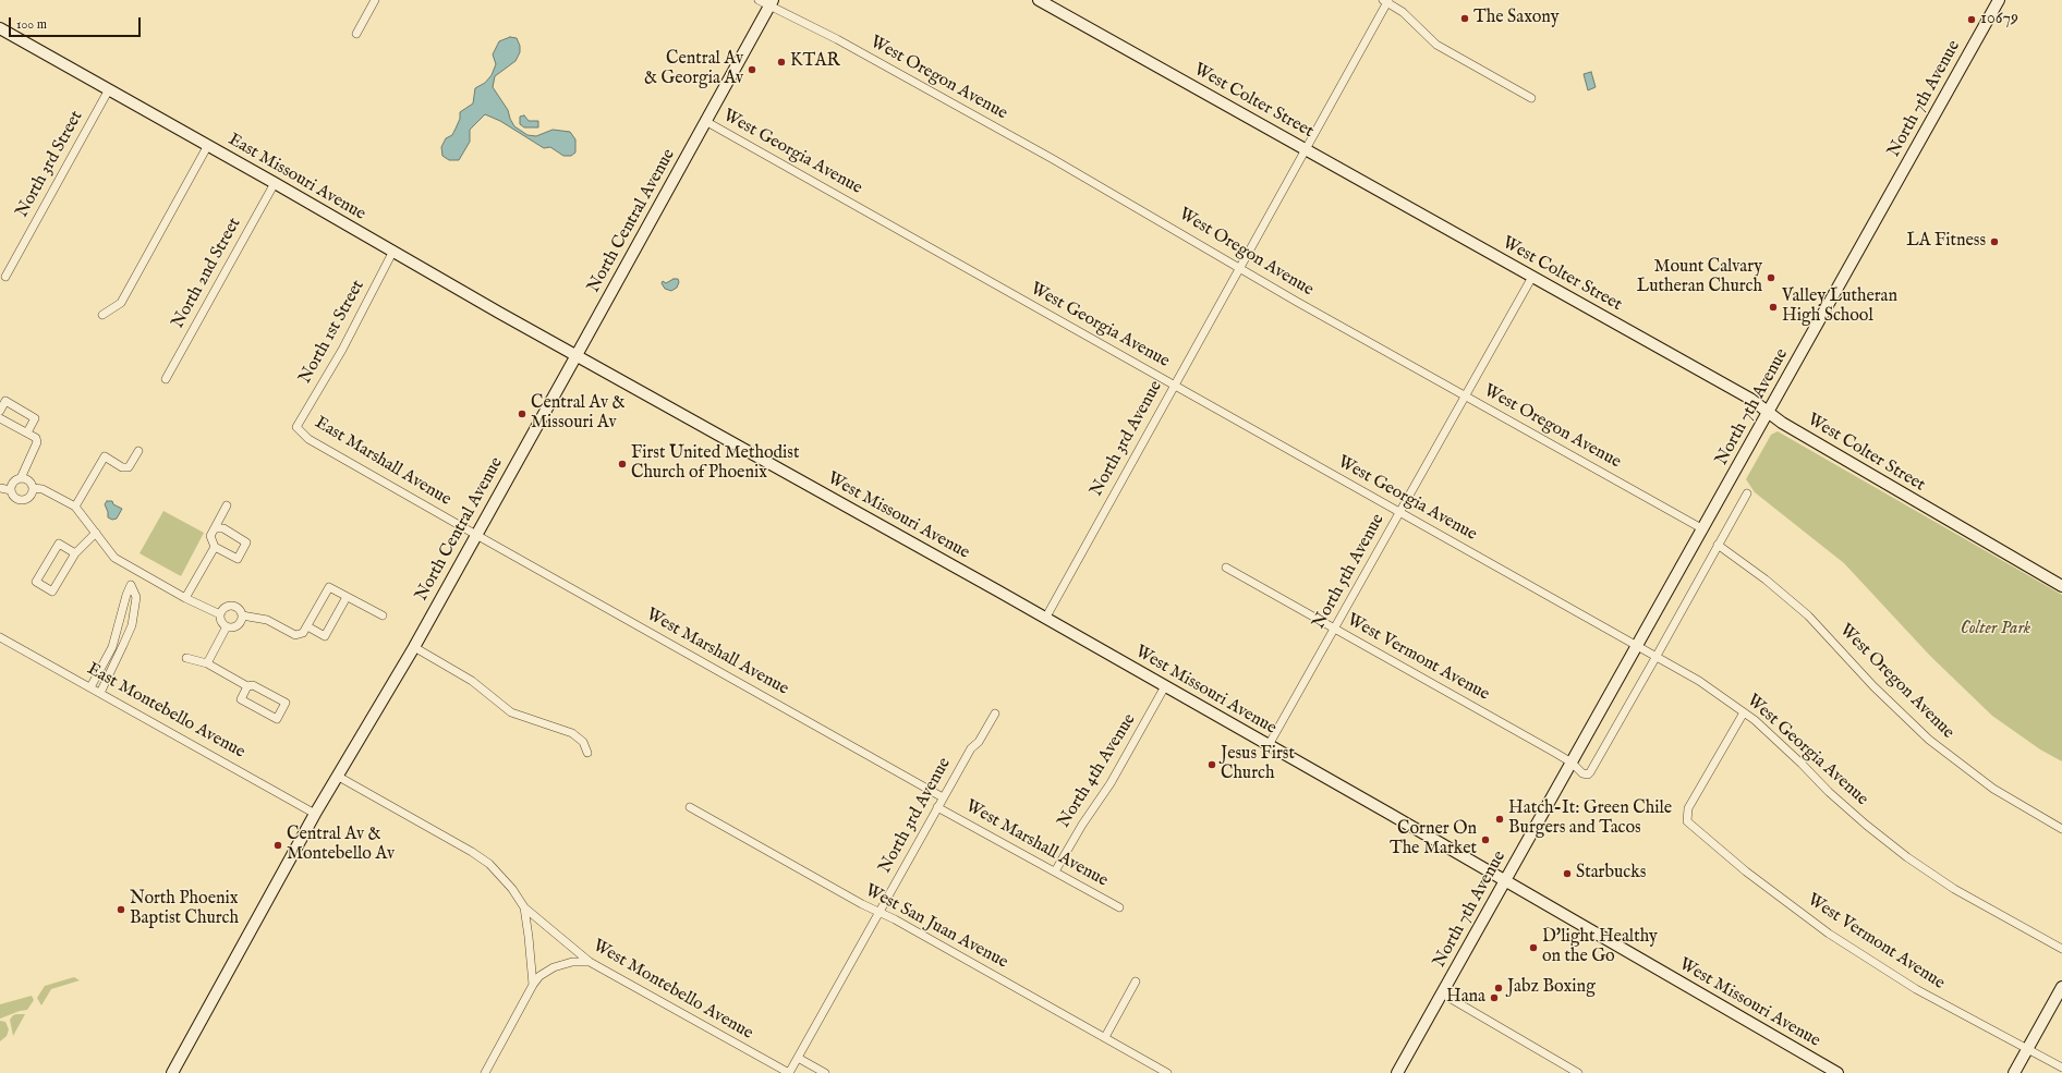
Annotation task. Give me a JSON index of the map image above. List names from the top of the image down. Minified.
{"streets":{"main road":["North 7th Avenue","West Colter Street","East Missouri Avenue","North Central Avenue","West Missouri Avenue"],"street":["West Oregon Avenue","West Georgia Avenue","North 3rd Street","North 2nd Street","North 1st Street","North 3rd Avenue","East Marshall Avenue","North 5th Avenue","West Marshall Avenue","West Vermont Avenue","East Montebello Avenue","North 4th Avenue","West San Juan Avenue","West Montebello Avenue"]},"crossings":[["West Oregon Avenue","North 7th Avenue"],["West Oregon Avenue","North Central Avenue"],["West Oregon Avenue","North 3rd Avenue"],["West Oregon Avenue","North 5th Avenue"],["North 7th Avenue","West Colter Street"],["North 7th Avenue","West Georgia Avenue"],["North 7th Avenue","West Missouri Avenue"],["North 7th Avenue","West Vermont Avenue"],["West Colter Street","North 3rd Avenue"],["West Colter Street","North 5th Avenue"],["West Georgia Avenue","North Central Avenue"],["West Georgia Avenue","North 3rd Avenue"],["West Georgia Avenue","North 5th Avenue"],["West Georgia Avenue","West Vermont Avenue"],["North 3rd Street","East Missouri Avenue"],["East Missouri Avenue","North Central Avenue"],["East Missouri Avenue","North 2nd Street"],["East Missouri Avenue","North 1st Street"],["East Missouri Avenue","West Missouri Avenue"],["North Central Avenue","East Marshall Avenue"],["North Central Avenue","West Missouri Avenue"],["North Central Avenue","West Marshall Avenue"],["North Central Avenue","East Montebello Avenue"],["North Central Avenue","West Montebello Avenue"],["North 1st Street","East Marshall Avenue"],["North 3rd Avenue","West Missouri Avenue"],["North 3rd Avenue","West Marshall Avenue"],["North 3rd Avenue","West San Juan Avenue"],["North 3rd Avenue","West Montebello Avenue"],["East Marshall Avenue","West Marshall Avenue"],["West Missouri Avenue","North 5th Avenue"],["West Missouri Avenue","North 4th Avenue"],["North 5th Avenue","West Vermont Avenue"],["West Marshall Avenue","North 4th Avenue"]],"parks":["Colter Park"],"places":["The Saxony","10679","KTAR","Central Av & Georgia Av","LA Fitness","Mount Calvary Lutheran Church","Valley Lutheran High School","Central Av & Missouri Av","First United Methodist Church of Phoenix","Jesus First Church","Hatch-It: Green Chile Burgers and Tacos","Corner On The Market","Central Av & Montebello Av","Starbucks","North Phoenix Baptist Church","D'light Healthy on the Go","Jabz Boxing","Hana"],"scale_bar":"100 m"}
